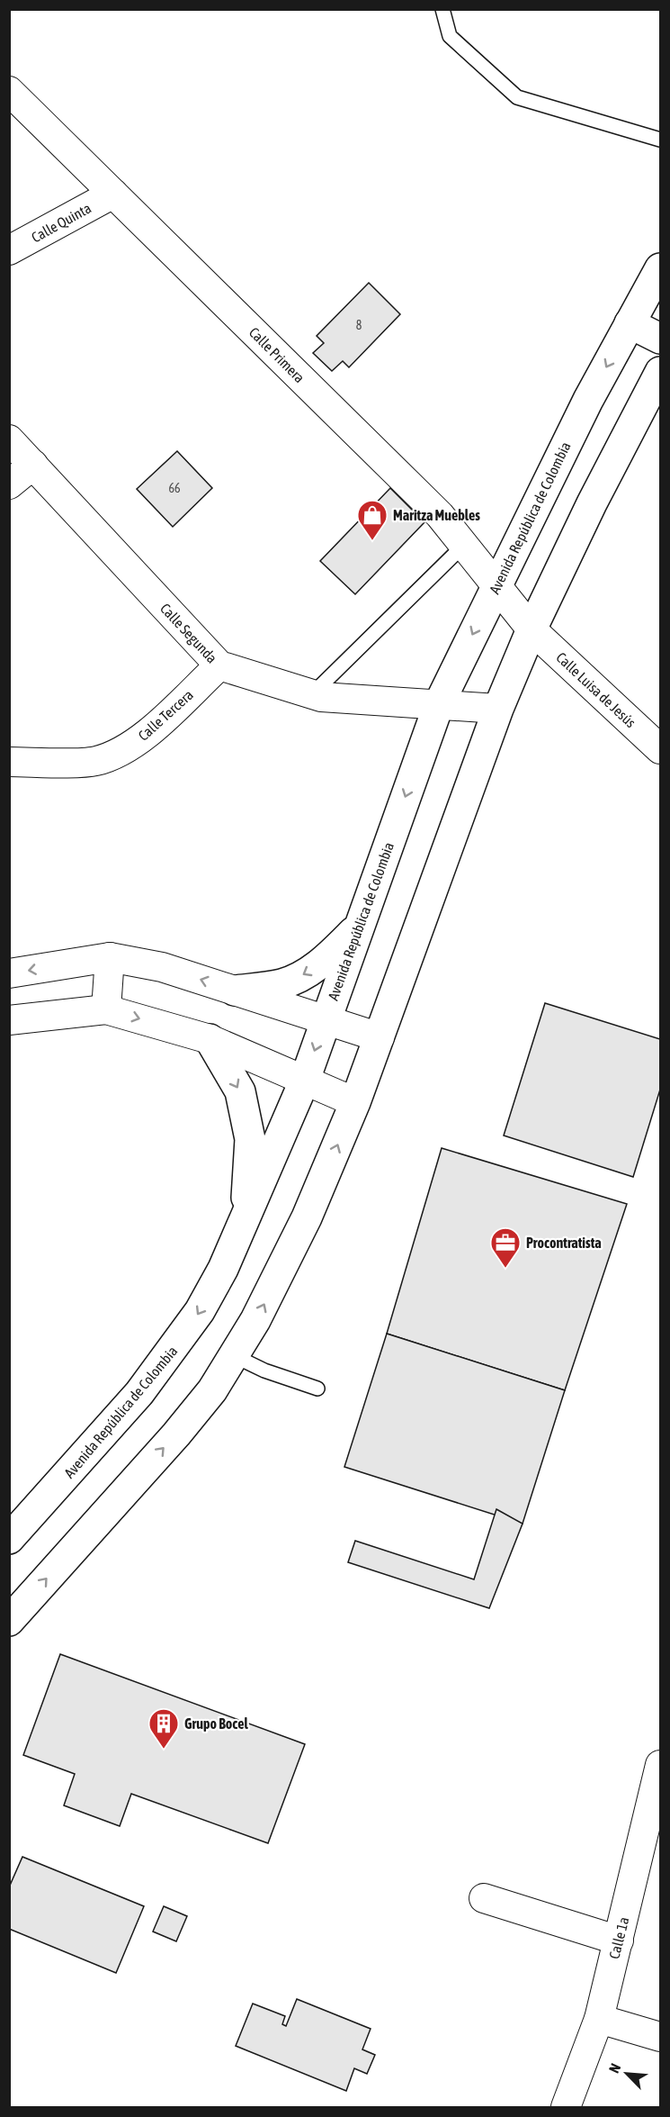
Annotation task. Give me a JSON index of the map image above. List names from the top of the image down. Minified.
{"streets":{"main road":["Avenida República de Colombia"],"street":["Calle Quinta","Calle Primera","Calle Segunda","Calle Luisa de Jesús","Calle Tercera","Calle 1a"]},"crossings":[["Calle Quinta","Calle Primera"],["Calle Primera","Avenida República de Colombia"],["Calle Primera","Calle Luisa de Jesús"],["Avenida República de Colombia","Calle Segunda"],["Calle Segunda","Calle Tercera"]],"places":{"shop":["Maritza Muebles"],"office":["Procontratista"],"building":["Grupo Bocel"]},"house_numbers":["8","66"],"north":"top left"}
